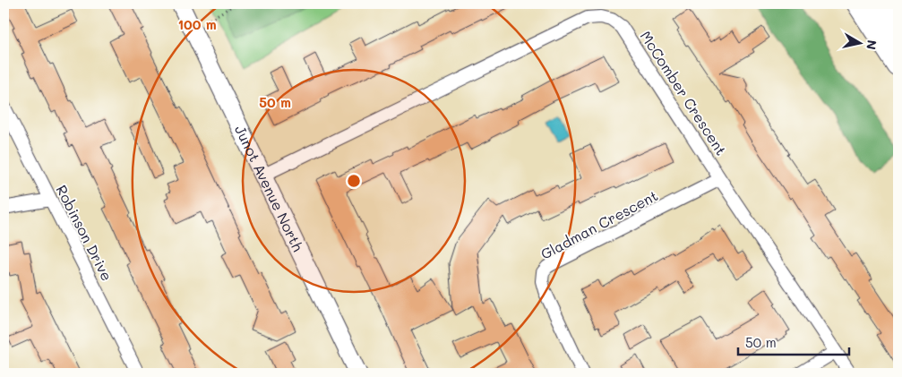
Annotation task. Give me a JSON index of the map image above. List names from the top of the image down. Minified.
{"streets":{"main road":["Junot Avenue North"],"street":["McComber Crescent","Gladman Crescent","Robinson Drive"]},"crossings":[["McComber Crescent","Junot Avenue North"],["McComber Crescent","Gladman Crescent"]],"scale_bar":"50 m","north":"right","rings":["100 m","50 m"]}
